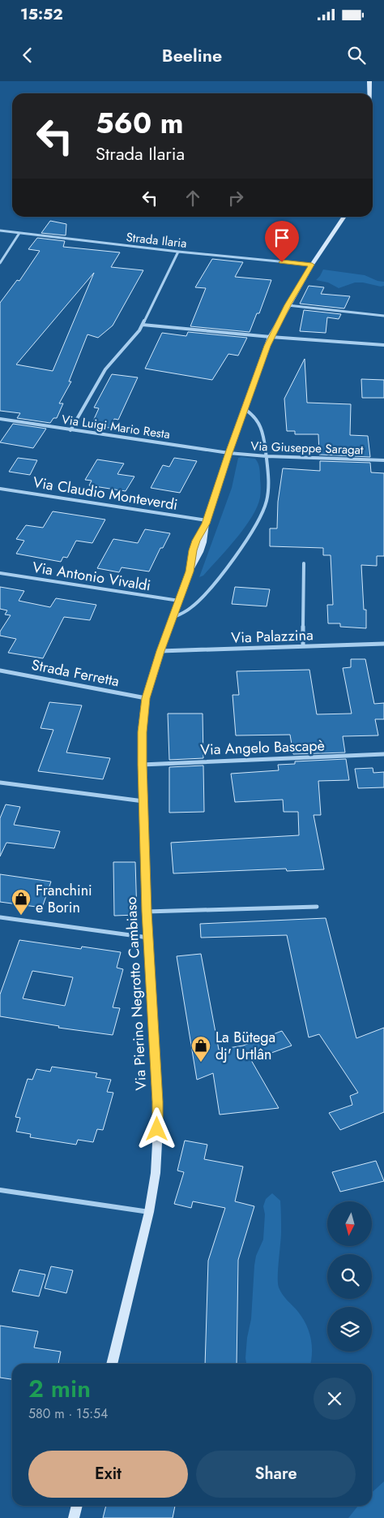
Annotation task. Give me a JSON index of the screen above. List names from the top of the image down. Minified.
{"streets":{"street":["Strada Ilaria","Via Luigi Mario Resta","Via Giuseppe Saragat","Via Claudio Monteverdi","Via Antonio Vivaldi","Via Palazzina","Strada Ferretta","Via Angelo Bascapè","Via Pierino Negrotto Cambiaso"]},"crossings":[["Strada Ilaria","Via Pierino Negrotto Cambiaso"],["Via Luigi Mario Resta","Via Giuseppe Saragat"],["Via Luigi Mario Resta","Via Pierino Negrotto Cambiaso"],["Via Giuseppe Saragat","Via Pierino Negrotto Cambiaso"],["Via Claudio Monteverdi","Via Pierino Negrotto Cambiaso"],["Via Antonio Vivaldi","Via Pierino Negrotto Cambiaso"],["Via Palazzina","Via Pierino Negrotto Cambiaso"],["Strada Ferretta","Via Pierino Negrotto Cambiaso"],["Via Angelo Bascapè","Via Pierino Negrotto Cambiaso"]],"places":{"shop":["Franchini e Borin","La Bütega dj' Urtlân"]},"north":"bottom","page":{"status":"15:52","header":"Beeline","turn":["560 m","Strada Ilaria"],"heading":["2 min","580 m · 15:54"],"buttons":["Exit","Share"]}}
